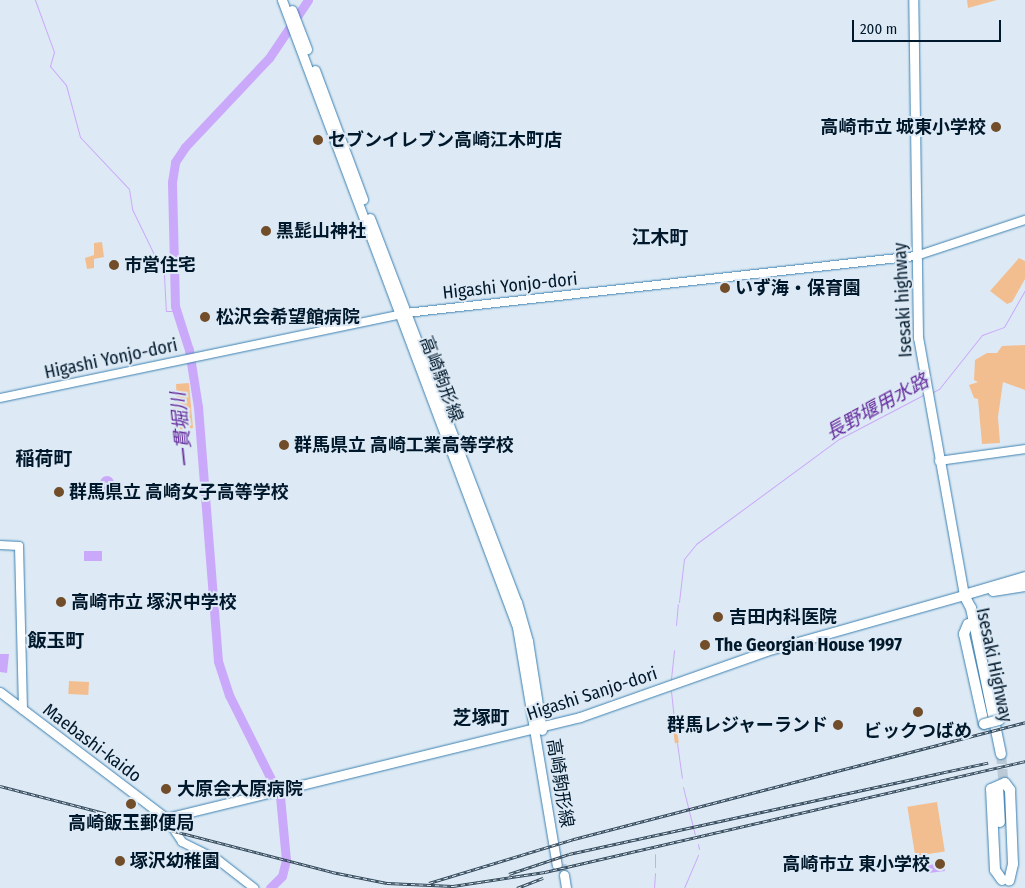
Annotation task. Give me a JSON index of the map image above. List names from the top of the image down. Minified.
{"streets":{"highway":["Isesaki Highway","Higashi Sanjo-dori"],"main road":["Isesaki highway","高崎駒形線","Maebashi-kaido"],"street":["Higashi Yonjo-dori"]},"crossings":[["Higashi Yonjo-dori","Isesaki highway"],["Higashi Yonjo-dori","高崎駒形線"],["Isesaki highway","Isesaki Highway"],["Isesaki highway","Higashi Sanjo-dori"],["高崎駒形線","Higashi Sanjo-dori"],["Isesaki Highway","Higashi Sanjo-dori"],["Higashi Sanjo-dori","Maebashi-kaido"]],"districts":["江木町","稲荷町","飯玉町","芝塚町"],"water":["長野堰用水路","一貫堀川"],"places":["高崎市立 城東小学校","セブンイレブン高崎江木町店","黒髭山神社","市営住宅","いず海・保育園","松沢会希望館病院","群馬県立 高崎工業高等学校","群馬県立 高崎女子高等学校","高崎市立 塚沢中学校","吉田内科医院","The Georgian House 1997","ビックつばめ","群馬レジャーランド","大原会大原病院","高崎飯玉郵便局","塚沢幼稚園","高崎市立 東小学校"],"scale_bar":"200 m"}
